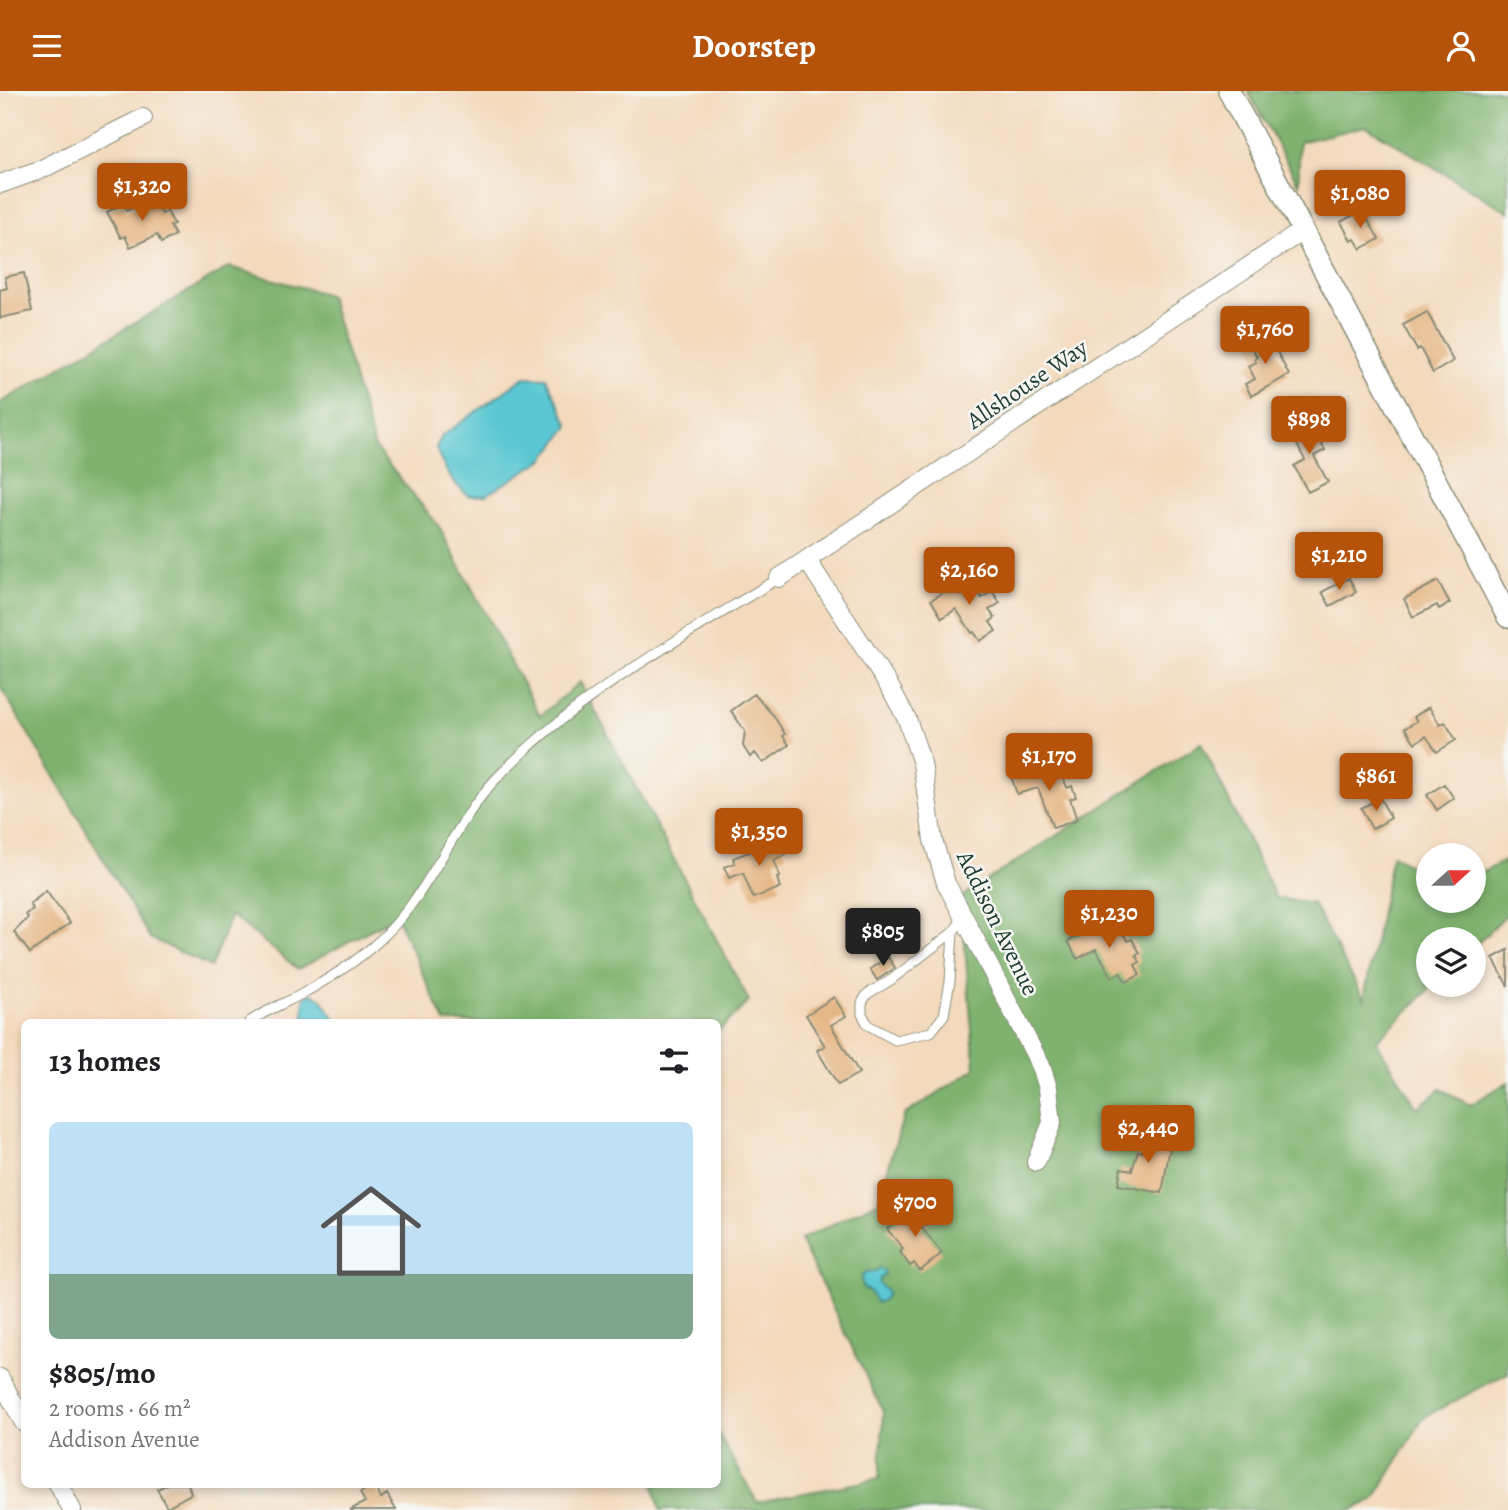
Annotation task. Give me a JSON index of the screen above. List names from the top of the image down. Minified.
{"streets":{"street":["Allshouse Way","Addison Avenue"]},"crossings":[["Allshouse Way","Addison Avenue"]],"north":"right","page":{"header":"Doorstep","price":["$1,320","$1,080","$1,760","$898","$1,210","$2,160","$1,170","$861","$1,350","$1,230","$805","$2,440","$700"],"heading":"13 homes","list":[{"name":"$805/mo","note":"2 rooms · 66 m² · Addison Avenue"}]}}
